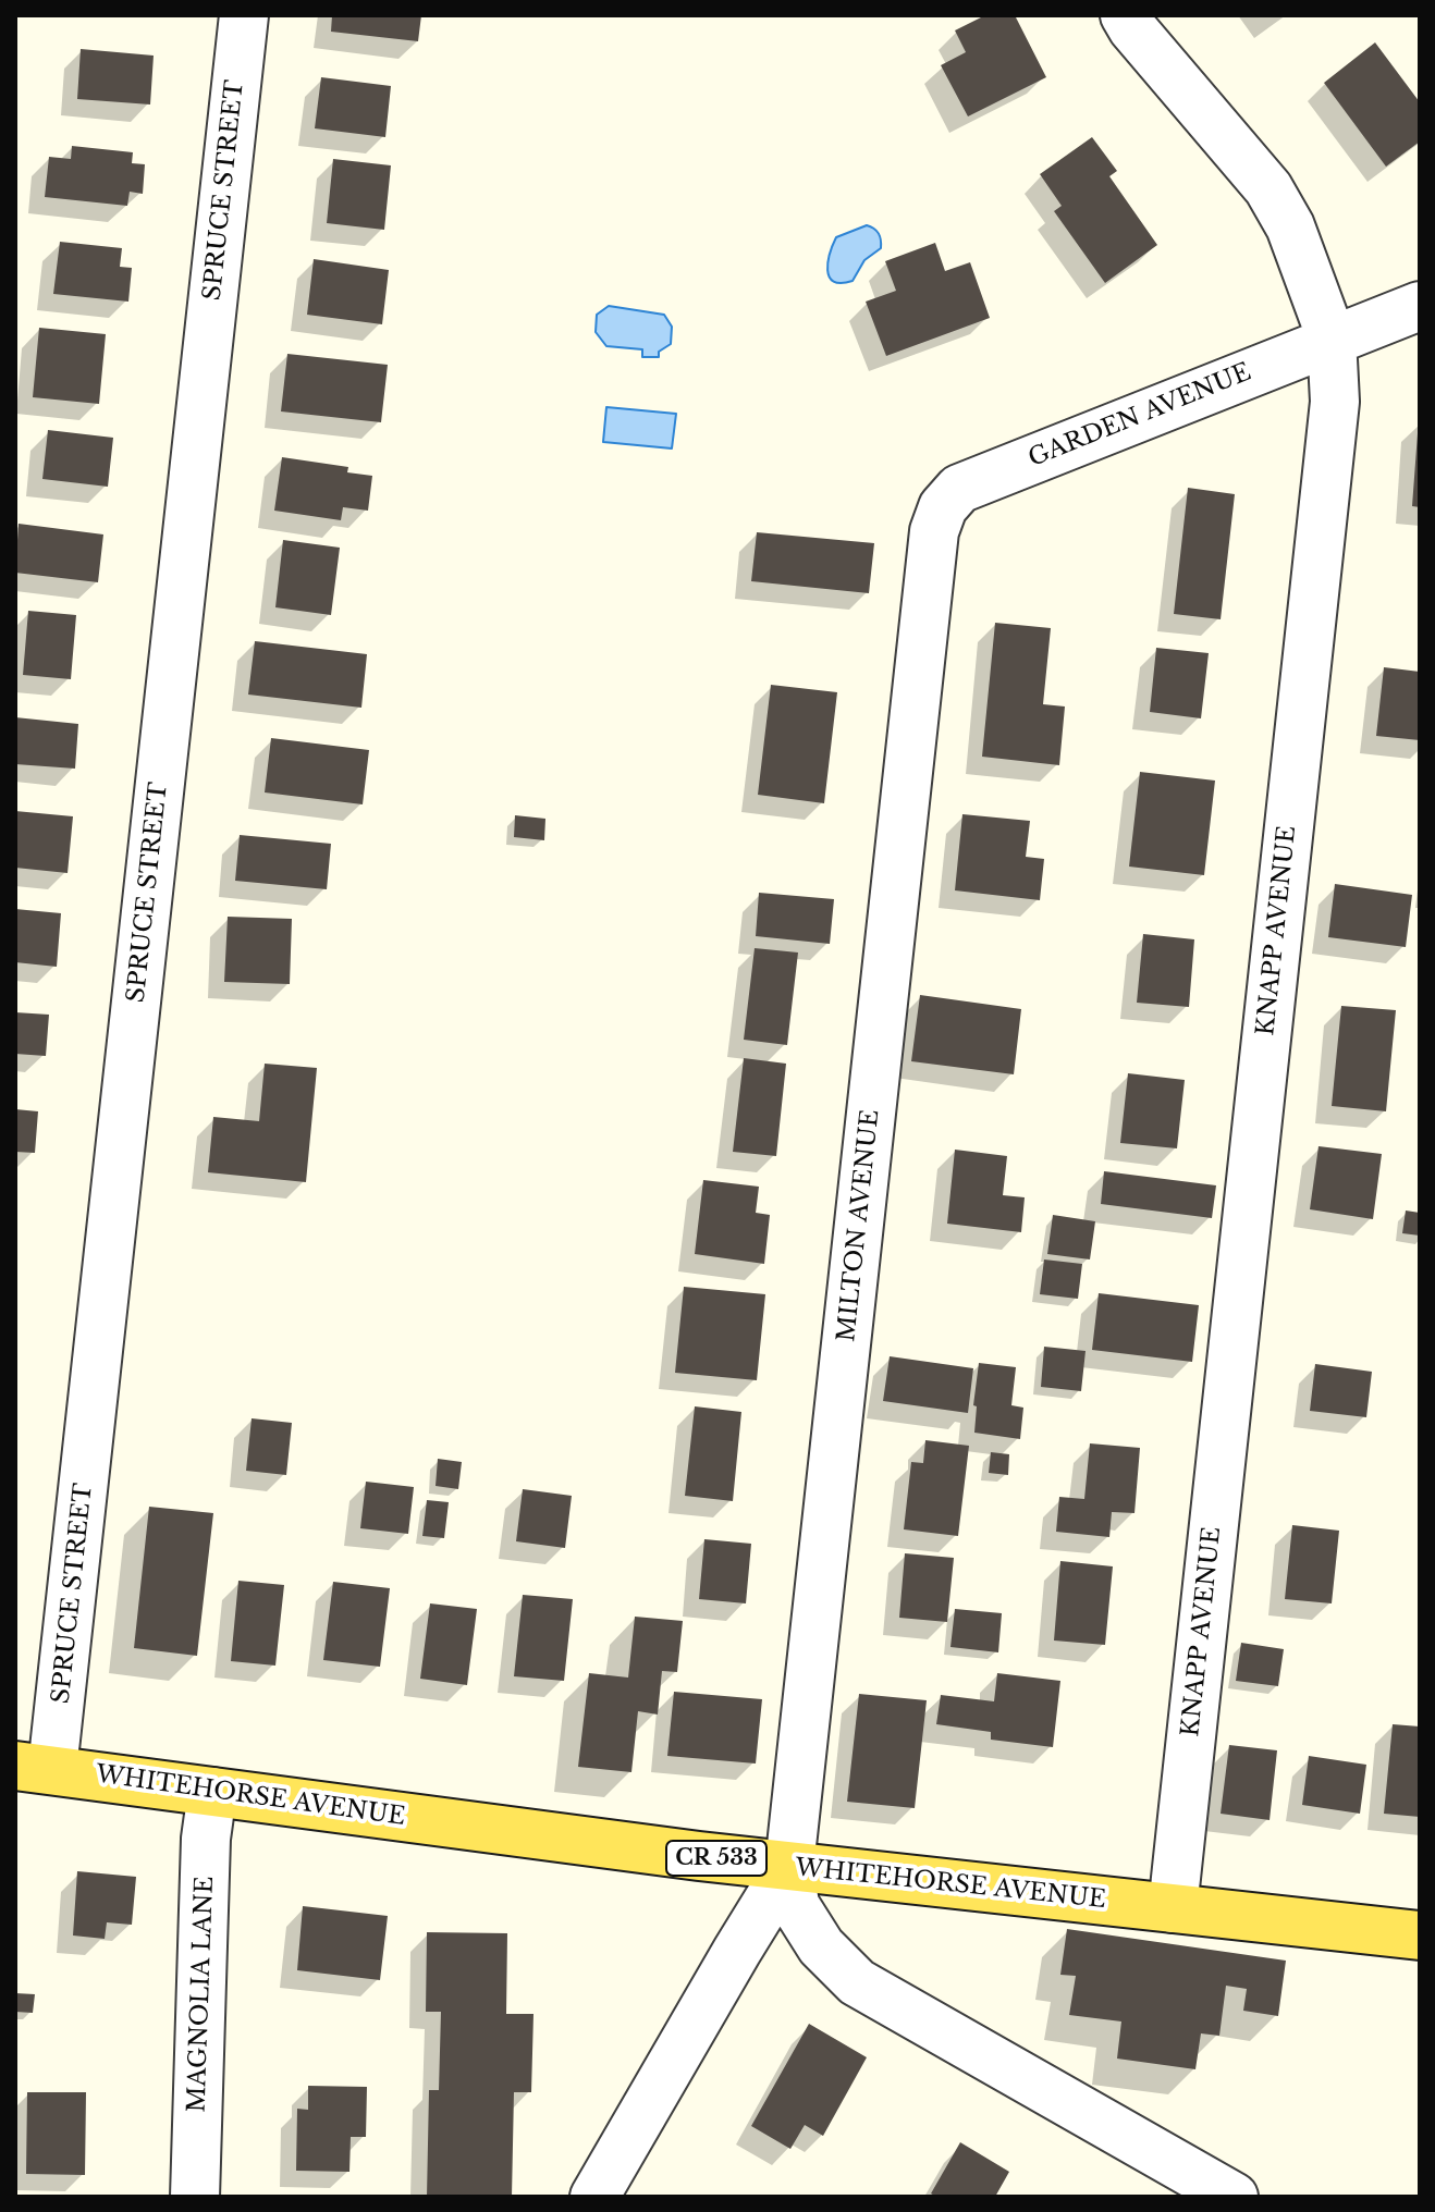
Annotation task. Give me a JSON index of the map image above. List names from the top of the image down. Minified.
{"streets":{"main road":["WHITEHORSE AVENUE","CR 533"],"street":["SPRUCE STREET","GARDEN AVENUE","KNAPP AVENUE","MILTON AVENUE","MAGNOLIA LANE"]},"crossings":[["SPRUCE STREET","WHITEHORSE AVENUE"],["GARDEN AVENUE","KNAPP AVENUE"],["GARDEN AVENUE","MILTON AVENUE"],["KNAPP AVENUE","WHITEHORSE AVENUE"],["MILTON AVENUE","WHITEHORSE AVENUE"],["WHITEHORSE AVENUE","MAGNOLIA LANE"]]}
